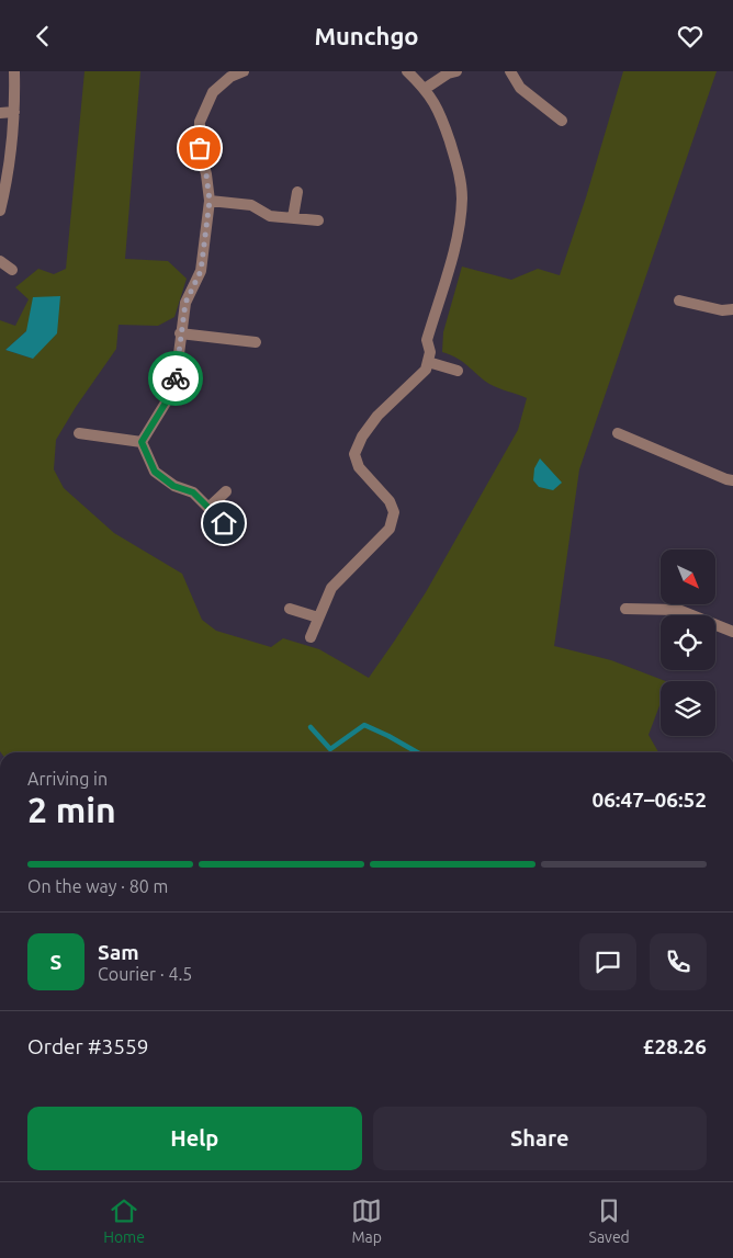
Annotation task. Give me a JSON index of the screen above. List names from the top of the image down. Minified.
{"north":"bottom right","page":{"header":"Munchgo","heading":["2 min","Arriving in","06:47–06:52"],"panel":["Sam","Courier · 4.5","Order #3559","£28.26"],"bar":"On the way · 80 m","round":"S","buttons":["Help","Share"],"tabs":["Home","Map","Saved"]}}
